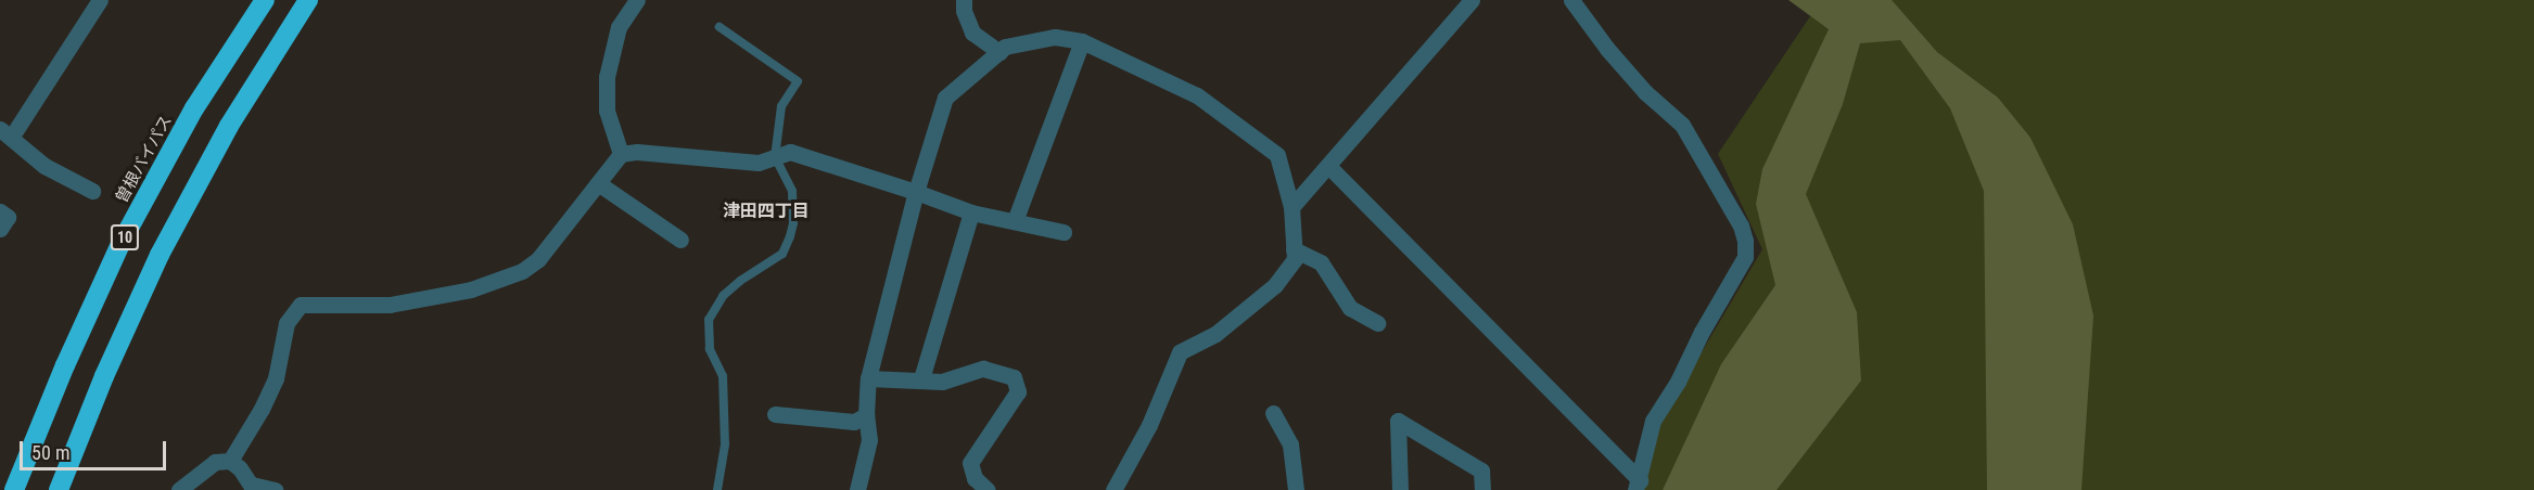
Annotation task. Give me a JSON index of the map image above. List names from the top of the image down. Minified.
{"streets":{"highway":["曽根バイパス","10"]},"districts":["津田四丁目"],"scale_bar":"50 m"}
